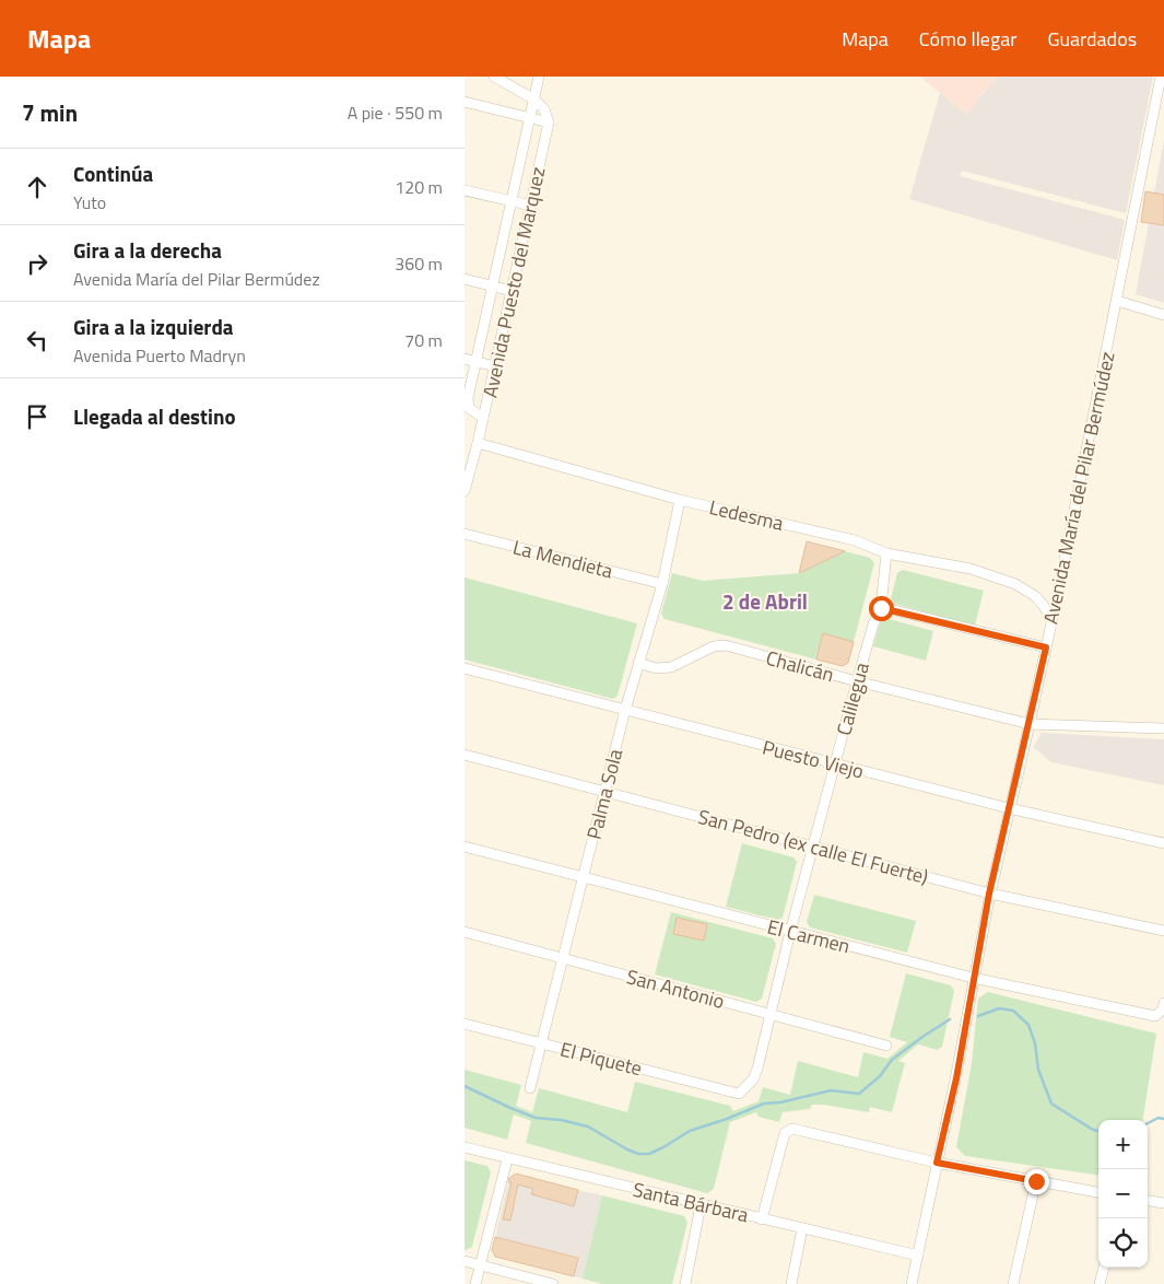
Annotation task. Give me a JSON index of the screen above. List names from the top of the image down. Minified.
{"streets":{"street":["Avenida Puesto del Marquez","Avenida María del Pilar Bermúdez","Ledesma","La Mendieta","Chalicán","Calilegua","Puesto Viejo","Palma Sola","San Pedro (ex calle El Fuerte)","El Carmen","San Antonio","El Piquete","Santa Bárbara"]},"crossings":[["Avenida Puesto del Marquez","Ledesma"],["Avenida María del Pilar Bermúdez","Ledesma"],["Avenida María del Pilar Bermúdez","Chalicán"],["Avenida María del Pilar Bermúdez","Puesto Viejo"],["Avenida María del Pilar Bermúdez","San Pedro (ex calle El Fuerte)"],["Avenida María del Pilar Bermúdez","El Carmen"],["Avenida María del Pilar Bermúdez","Santa Bárbara"],["Ledesma","Calilegua"],["Ledesma","Palma Sola"],["La Mendieta","Palma Sola"],["Chalicán","Calilegua"],["Chalicán","Palma Sola"],["Calilegua","Puesto Viejo"],["Calilegua","San Pedro (ex calle El Fuerte)"],["Calilegua","El Carmen"],["Calilegua","San Antonio"],["Calilegua","El Piquete"],["Puesto Viejo","Palma Sola"],["Palma Sola","San Pedro (ex calle El Fuerte)"],["Palma Sola","El Carmen"],["Palma Sola","San Antonio"],["Palma Sola","El Piquete"]],"districts":["2 de Abril"],"page":{"header":"Mapa","nav":["Mapa","Cómo llegar","Guardados"],"heading":["7 min","A pie · 550 m"],"list":[["Continúa","Yuto","120 m"],["Gira a la derecha","Avenida María del Pilar Bermúdez","360 m"],["Gira a la izquierda","Avenida Puerto Madryn","70 m"],"Llegada al destino"],"map_buttons":["+","−"]}}
